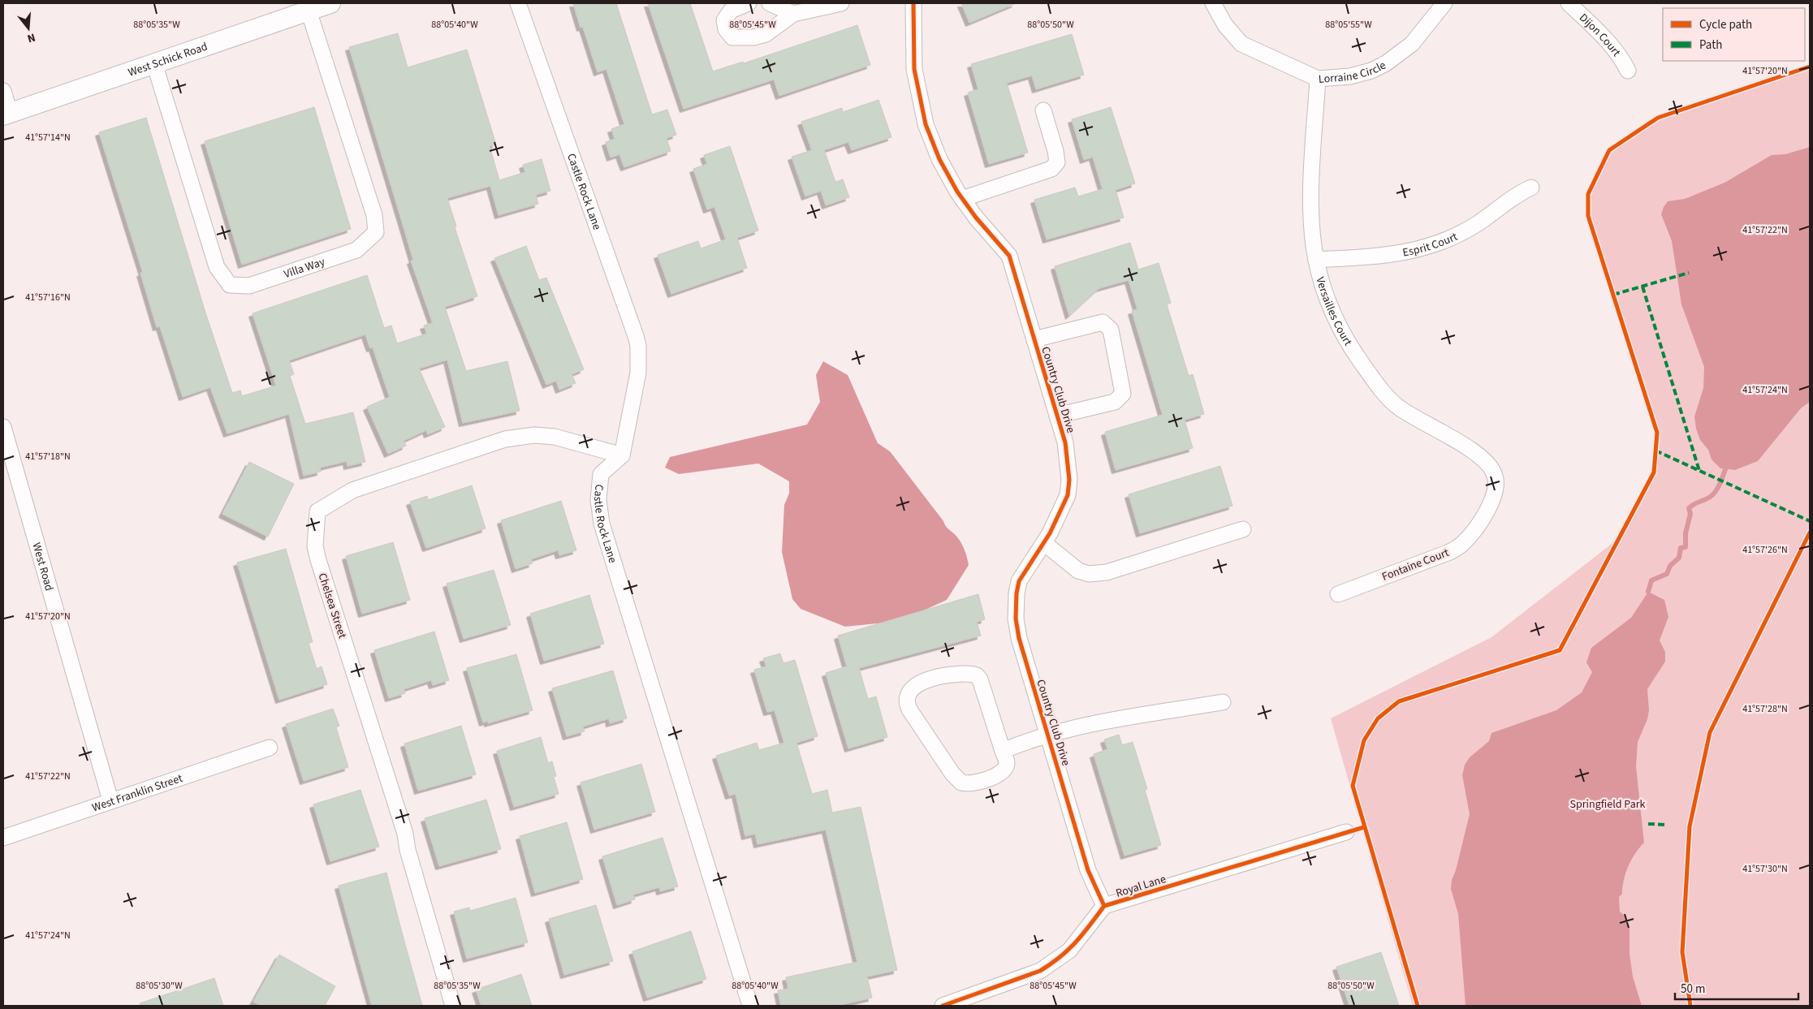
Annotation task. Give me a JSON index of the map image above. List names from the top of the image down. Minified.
{"streets":{"street":["Dijon Court","West Schick Road","Lorraine Circle","Castle Rock Lane","Esprit Court","Villa Way","Versailles Court","Country Club Drive","Fontaine Court","West Road","Chelsea Street","West Franklin Street","Royal Lane"]},"crossings":[["West Schick Road","Villa Way"],["Lorraine Circle","Versailles Court"],["Castle Rock Lane","Chelsea Street"],["Esprit Court","Versailles Court"],["Versailles Court","Fontaine Court"],["Country Club Drive","Royal Lane"],["West Road","West Franklin Street"]],"parks":["Springfield Park"],"legend":["Cycle path","Path"],"scale_bar":"50 m","north":"bottom","coordinates":["88°05'35\"W","88°05'40\"W","88°05'45\"W","88°05'50\"W","88°05'55\"W","41°57'20\"N","41°57'14\"N","41°57'22\"N","41°57'16\"N","41°57'24\"N","41°57'18\"N","41°57'26\"N","41°57'28\"N","41°57'30\"N","88°05'30\"W"]}
